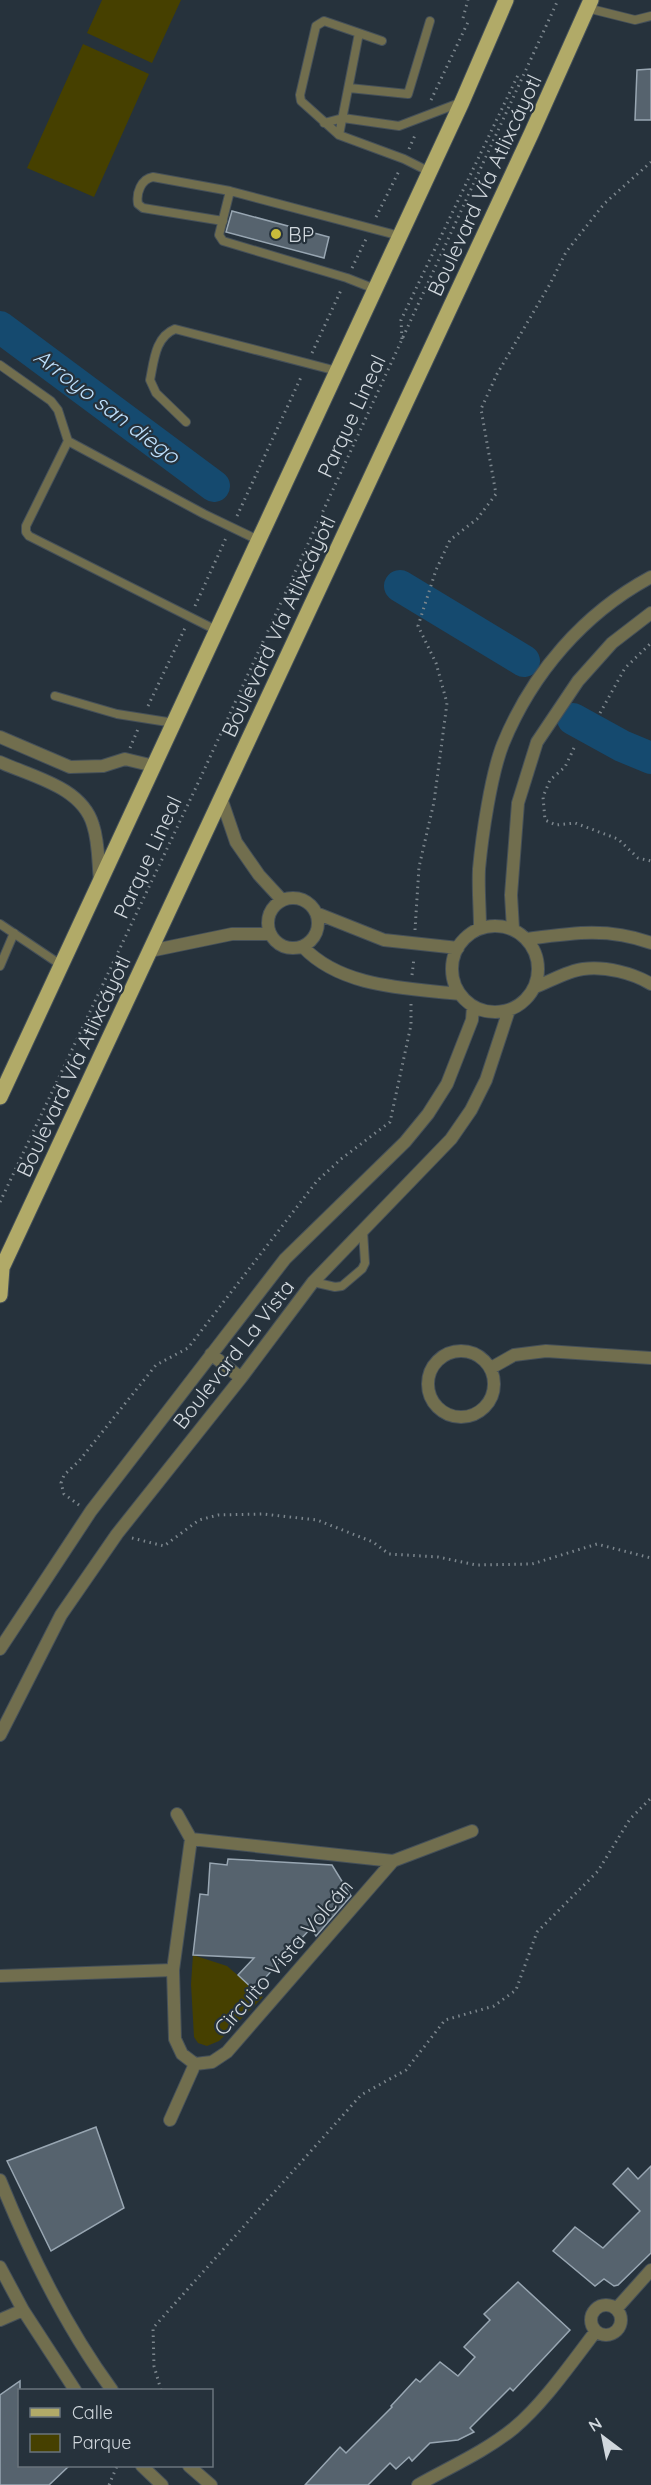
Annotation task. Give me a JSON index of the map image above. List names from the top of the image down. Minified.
{"streets":{"main road":["Boulevard Vía Atlixcáyotl"],"street":["Boulevard La Vista","Circuito Vista Volcán"],"path":["Parque Lineal"]},"water":["Arroyo san diego"],"places":["BP"],"legend":["Calle","Parque"],"north":"top left"}
